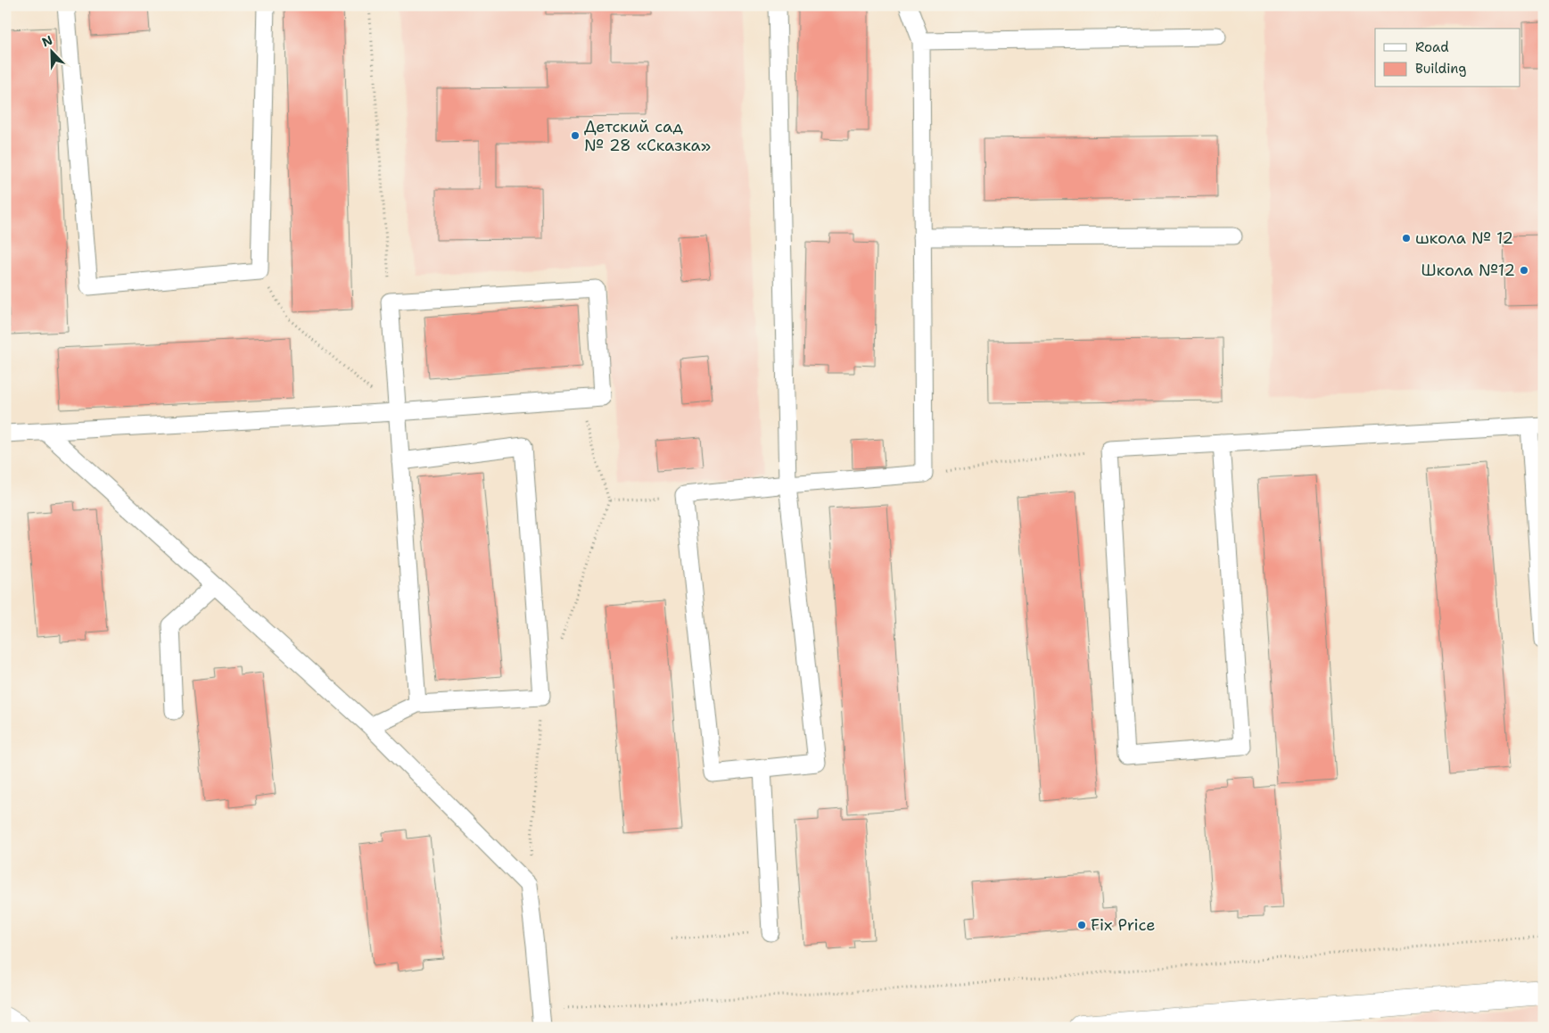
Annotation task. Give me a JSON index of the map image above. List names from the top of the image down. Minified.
{"places":["Детский сад № 28 «Сказка»","школа № 12","Школа №12","Fix Price"],"legend":["Road","Building"],"north":"top left"}
